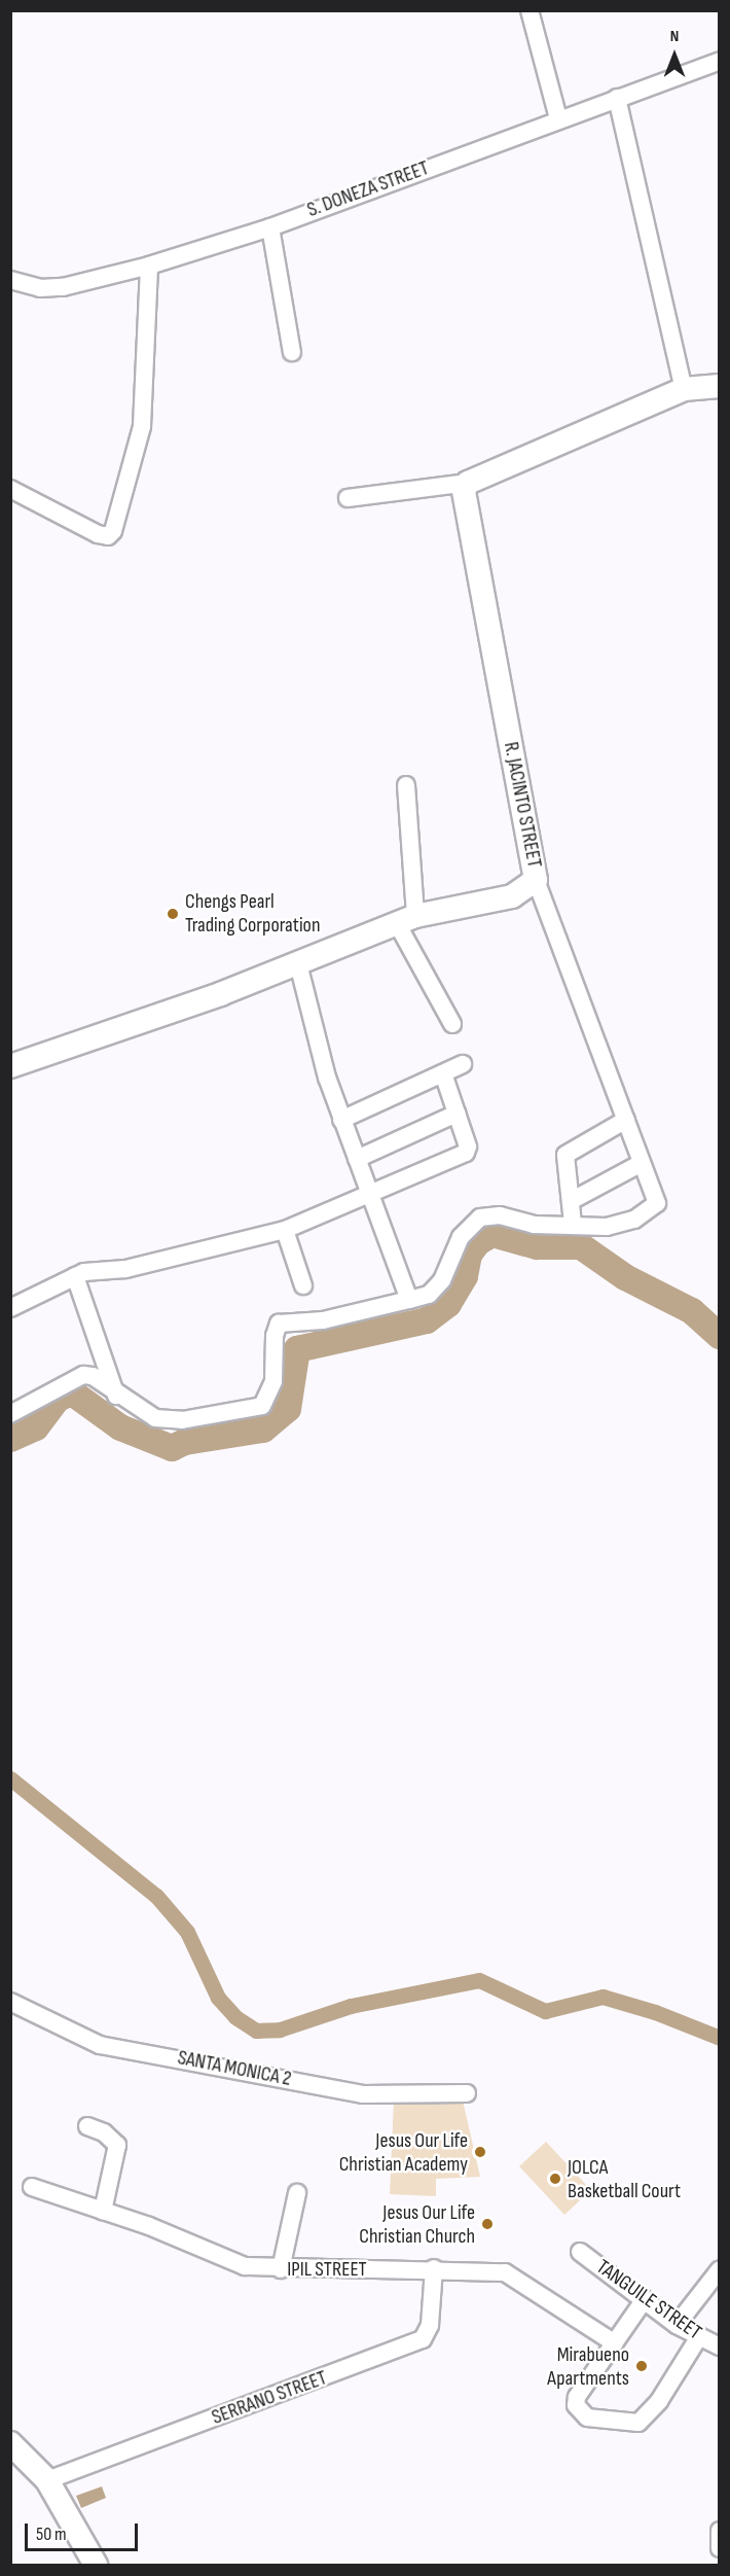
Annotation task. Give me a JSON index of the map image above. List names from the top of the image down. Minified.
{"streets":{"street":["S. DONEZA STREET","R. JACINTO STREET","SANTA MONICA 2","IPIL STREET","TANGUILE STREET","SERRANO STREET"]},"crossings":[["IPIL STREET","SERRANO STREET"]],"places":["Chengs Pearl Trading Corporation","Jesus Our Life Christian Academy","JOLCA Basketball Court","Jesus Our Life Christian Church","Mirabueno Apartments"],"scale_bar":"50 m","north":"top"}
